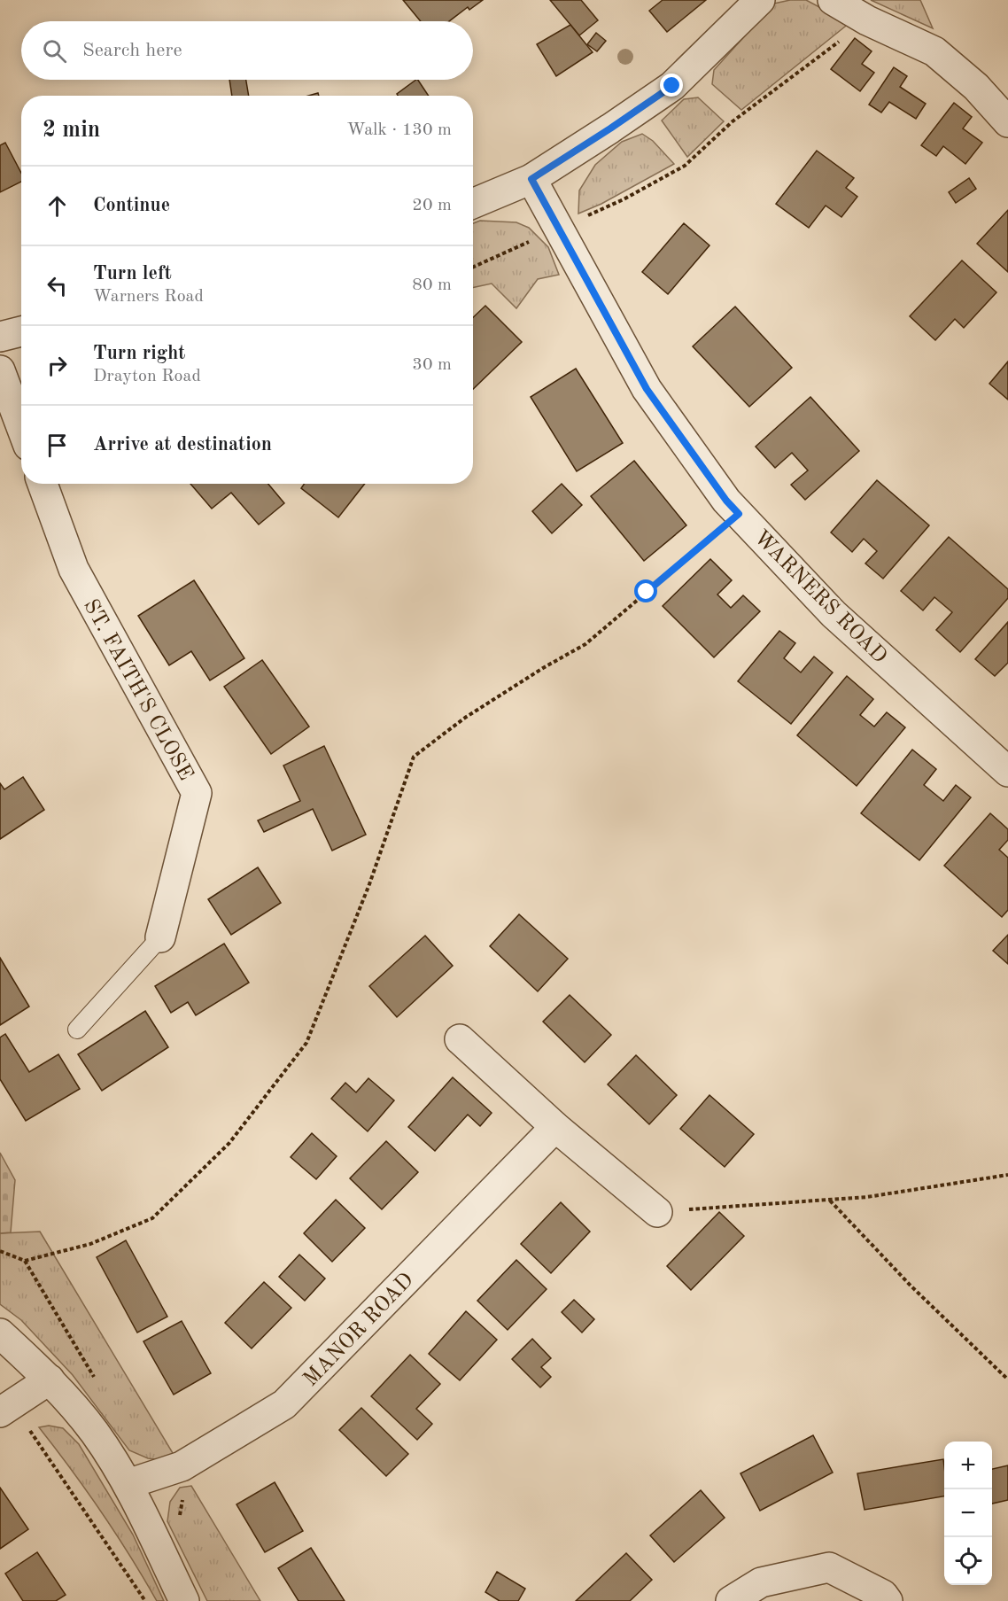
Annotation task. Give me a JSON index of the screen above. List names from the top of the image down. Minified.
{"streets":{"street":["WARNERS ROAD","ST. FAITH'S CLOSE","MANOR ROAD"]},"page":{"search":"Search here","heading":["2 min","Walk · 130 m"],"list":[["Continue","20 m"],["Turn left","Warners Road","80 m"],["Turn right","Drayton Road","30 m"],"Arrive at destination"],"map_buttons":["+","−"]}}
